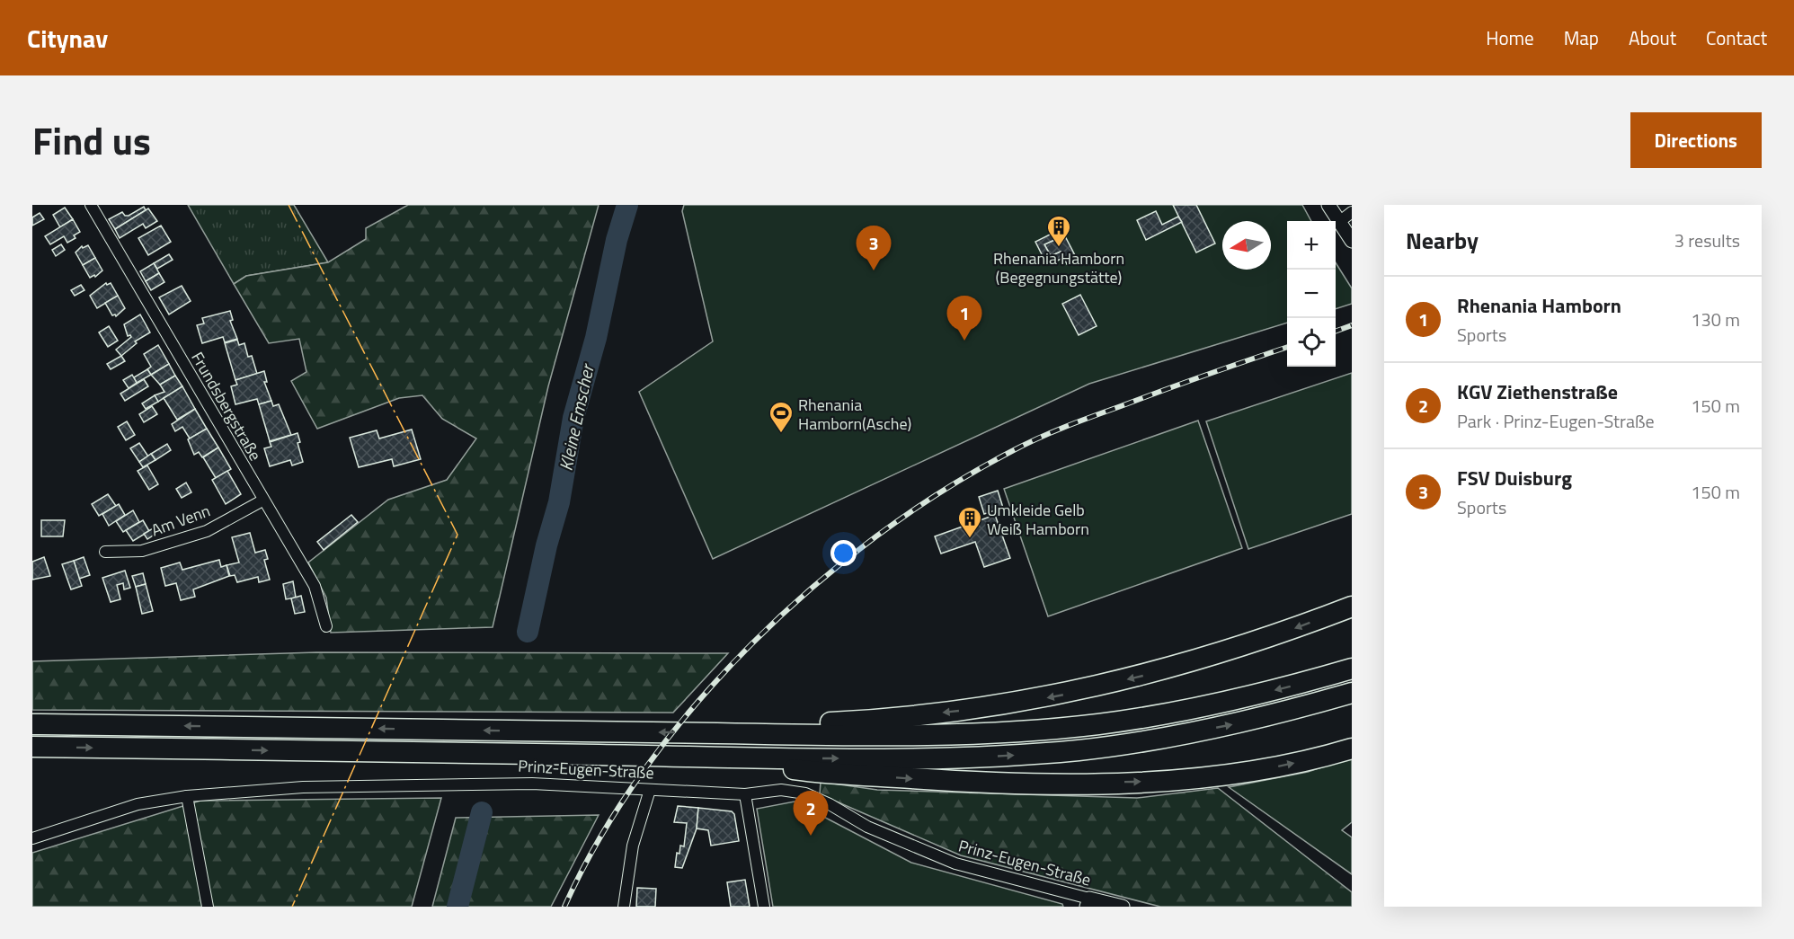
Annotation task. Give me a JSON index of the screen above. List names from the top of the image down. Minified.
{"streets":{"street":["Frundsbergstraße","Am Venn","Prinz-Eugen-Straße"]},"crossings":[["Frundsbergstraße","Am Venn"]],"water":["Kleine Emscher"],"places":{"building":["Rhenania Hamborn (Begegnungstätte)","Umkleide Gelb Weiß Hamborn"],"sports":["Rhenania Hamborn(Asche)"]},"north":"left","page":{"header":"Citynav","nav":["Home","Map","About","Contact"],"title":"Find us","buttons":"Directions","heading":["Nearby","3 results"],"map_buttons":["+","−"],"pins":["3","1","2"],"list":[{"mark":"1","name":"Rhenania Hamborn","note":"Sports","value":"130 m"},{"mark":"2","name":"KGV Ziethenstraße","note":"Park · Prinz-Eugen-Straße","value":"150 m"},{"mark":"3","name":"FSV Duisburg","note":"Sports","value":"150 m"}]}}
